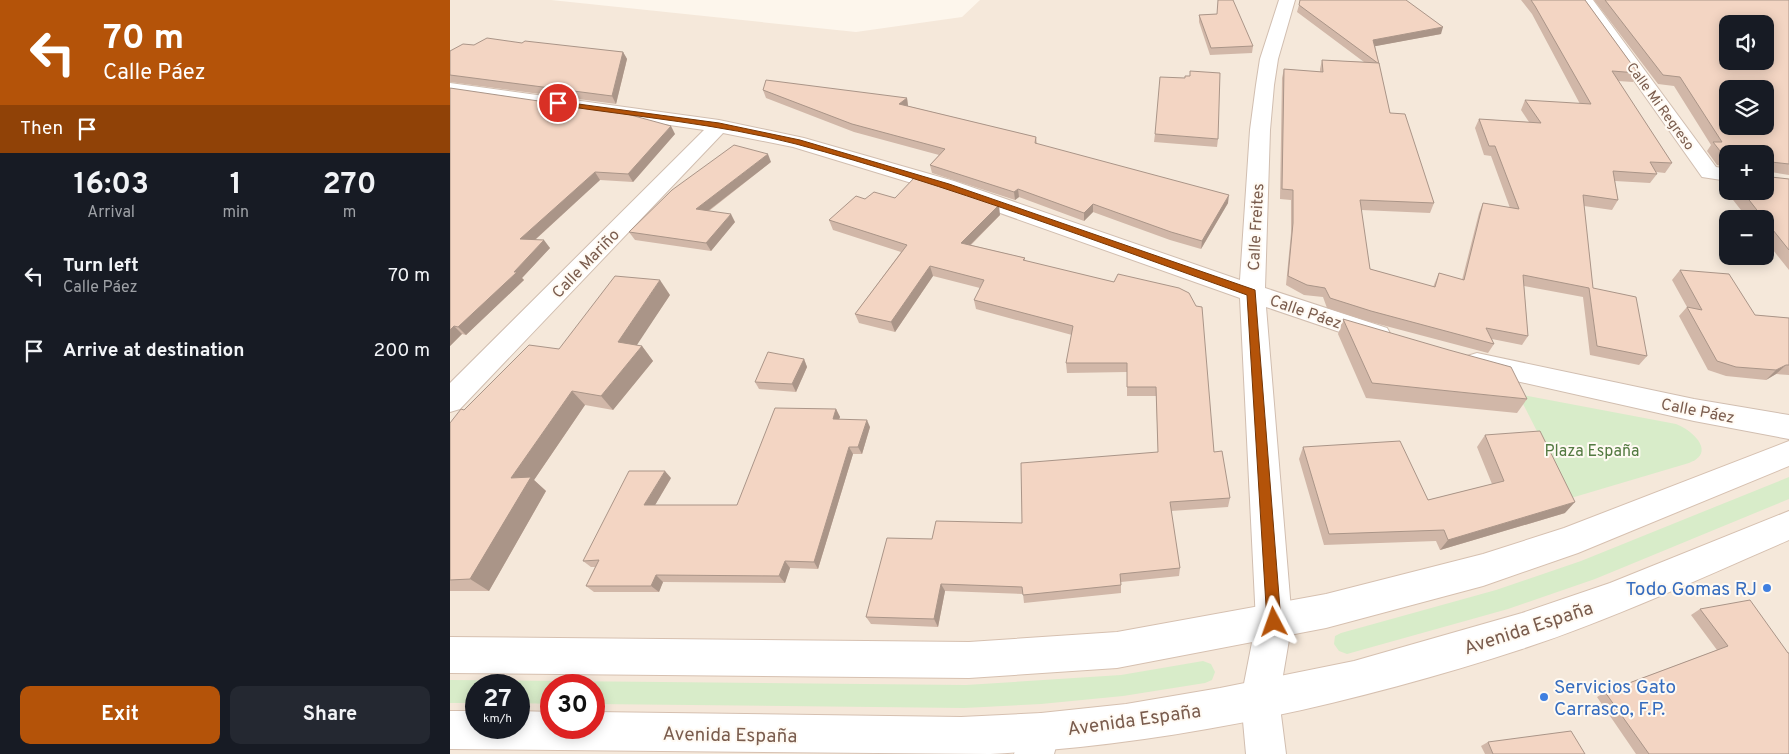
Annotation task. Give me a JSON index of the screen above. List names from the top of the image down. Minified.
{"streets":{"street":["Calle Mi Regreso","Calle Freites","Calle Mariño","Calle Páez","Avenida España"]},"crossings":[["Calle Freites","Calle Páez"],["Calle Freites","Avenida España"],["Calle Mariño","Calle Páez"]],"parks":["Plaza España"],"places":["Todo Gomas RJ","Servicios Gato Carrasco, F.P."],"page":{"turn":["70 m","Calle Páez"],"map_buttons":["+","−"],"then":"Then","eta":["16:03","Arrival","1","min","270","m"],"list":[{"name":"Turn left","note":"Calle Páez","value":"70 m"},{"name":"Arrive at destination","value":"200 m"}],"speed":"27 km/h","limit":"30","buttons":["Exit","Share"]}}
